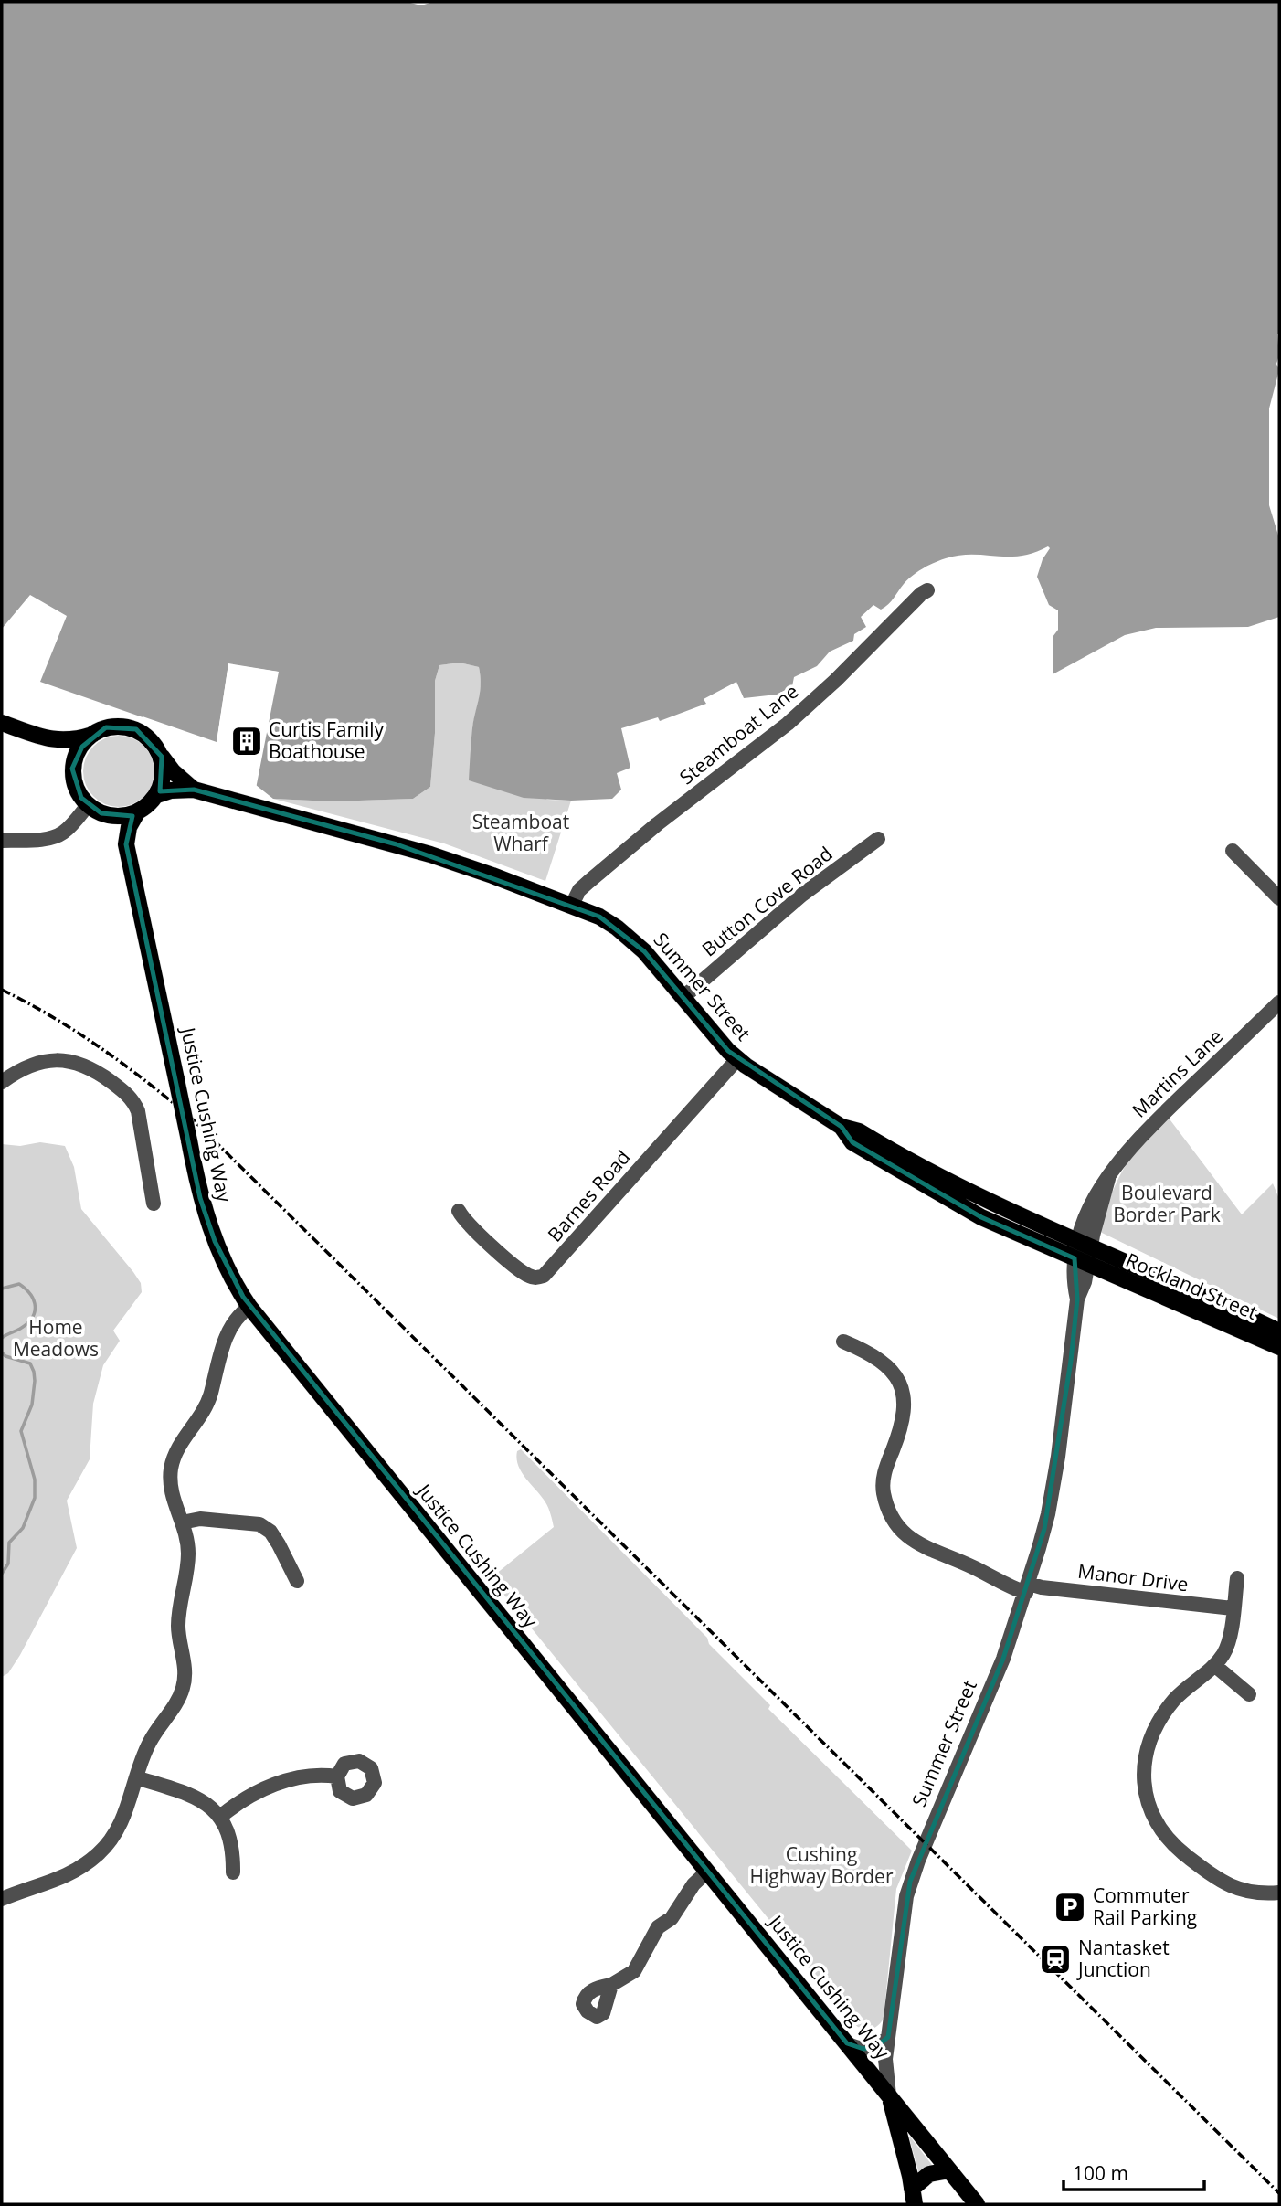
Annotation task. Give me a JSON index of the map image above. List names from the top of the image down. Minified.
{"streets":{"main road":["Summer Street","Justice Cushing Way","Rockland Street"],"street":["Steamboat Lane","Button Cove Road","Martins Lane","Barnes Road","Manor Drive"]},"crossings":[["Steamboat Lane","Summer Street"],["Button Cove Road","Summer Street"],["Summer Street","Martins Lane"],["Summer Street","Justice Cushing Way"],["Summer Street","Barnes Road"],["Summer Street","Rockland Street"],["Summer Street","Manor Drive"],["Martins Lane","Rockland Street"]],"parks":["Steamboat Wharf","Boulevard Border Park","Home Meadows","Cushing Highway Border"],"places":{"building":["Curtis Family Boathouse"],"parking":["Commuter Rail Parking"],"station":["Nantasket Junction"]},"scale_bar":"100 m"}
